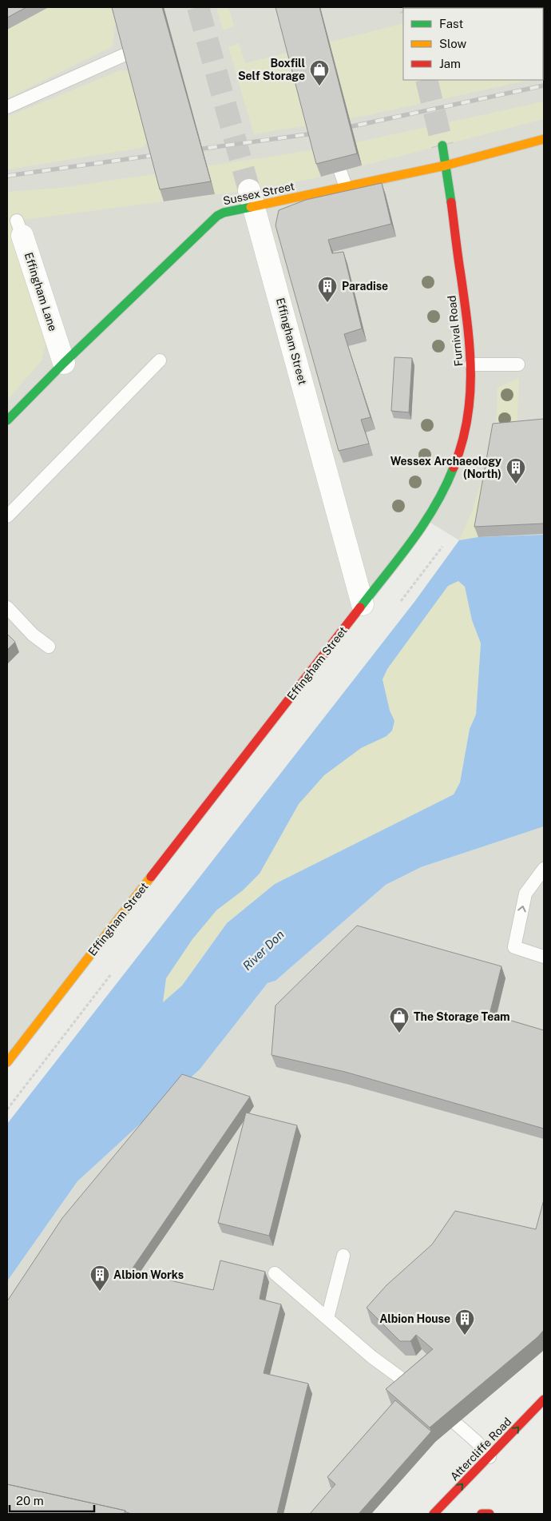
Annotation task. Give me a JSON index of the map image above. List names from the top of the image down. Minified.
{"streets":{"main road":["Sussex Street","Furnival Road","Effingham Street","Attercliffe Road"],"street":["Effingham Lane"]},"crossings":[["Sussex Street","Effingham Lane"],["Sussex Street","Furnival Road"],["Sussex Street","Effingham Street"],["Furnival Road","Effingham Street"]],"one_way":["Attercliffe Road"],"water":["River Don"],"places":{"shop":["Boxfill Self Storage","The Storage Team"],"building":["Paradise","Wessex Archaeology (North)","Albion Works","Albion House"]},"legend":["Fast","Slow","Jam"],"scale_bar":"20 m"}
